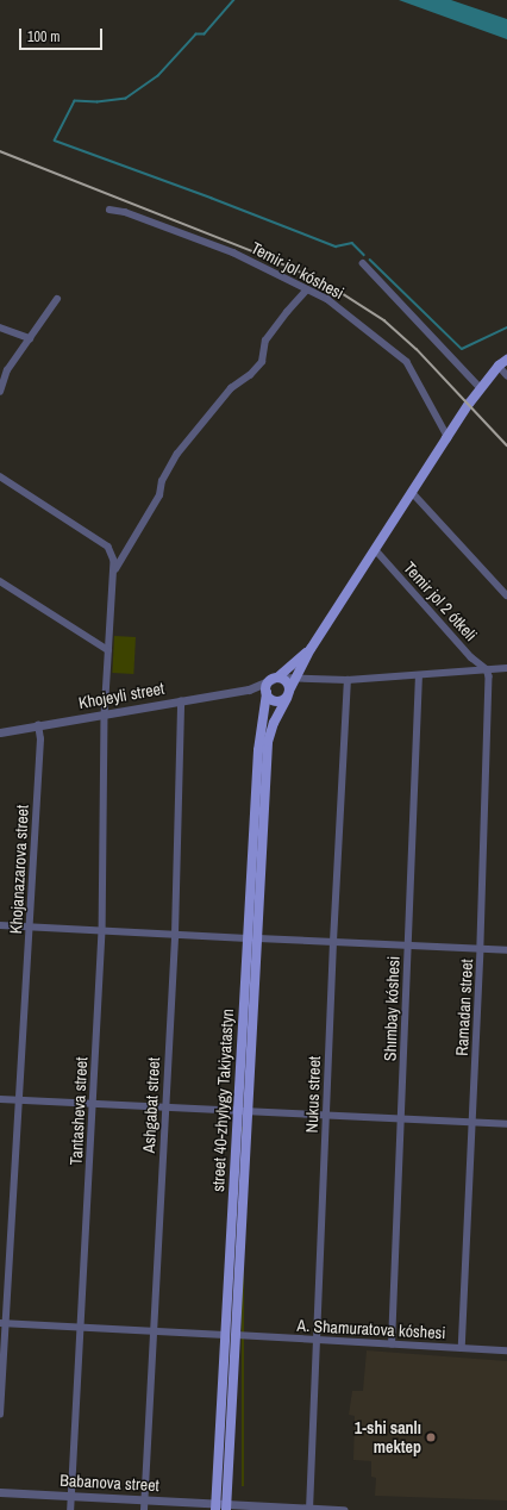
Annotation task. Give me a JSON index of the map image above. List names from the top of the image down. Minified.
{"streets":{"main road":["street 40-zhylygy Takiyatastyn"],"street":["Temir jol kóshesi","Temir jol 2 ótkeli","Khojeyli street","Khojanazarova street","Ramadan street","Shımbay kóshesi","Nukus street","Ashgabat street","Tantasheva street","A. Shamuratova kóshesi","Babanova street"]},"crossings":[["Temir jol 2 ótkeli","Ramadan street"],["Khojeyli street","Khojanazarova street"],["Khojeyli street","Ashgabat street"],["Khojeyli street","Tantasheva street"],["Ramadan street","A. Shamuratova kóshesi"],["Shımbay kóshesi","A. Shamuratova kóshesi"],["Nukus street","A. Shamuratova kóshesi"],["Nukus street","Babanova street"],["street 40-zhylygy Takiyatastyn","A. Shamuratova kóshesi"],["street 40-zhylygy Takiyatastyn","Babanova street"],["Ashgabat street","Babanova street"],["Tantasheva street","Babanova street"]],"places":["1-shi sanlı mektep"],"scale_bar":"100 m"}
